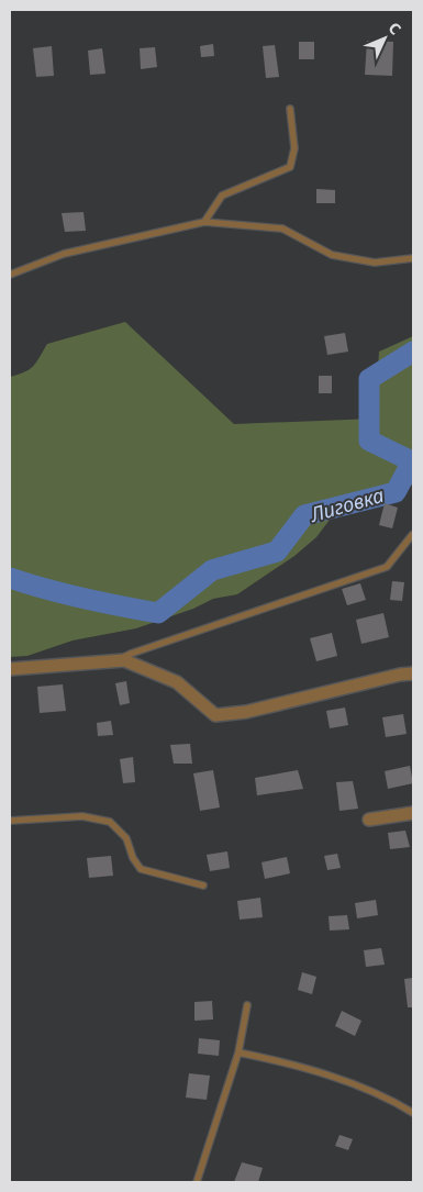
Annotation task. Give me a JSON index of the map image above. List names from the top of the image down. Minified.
{"water":["Лиговка"],"north":"top right"}
